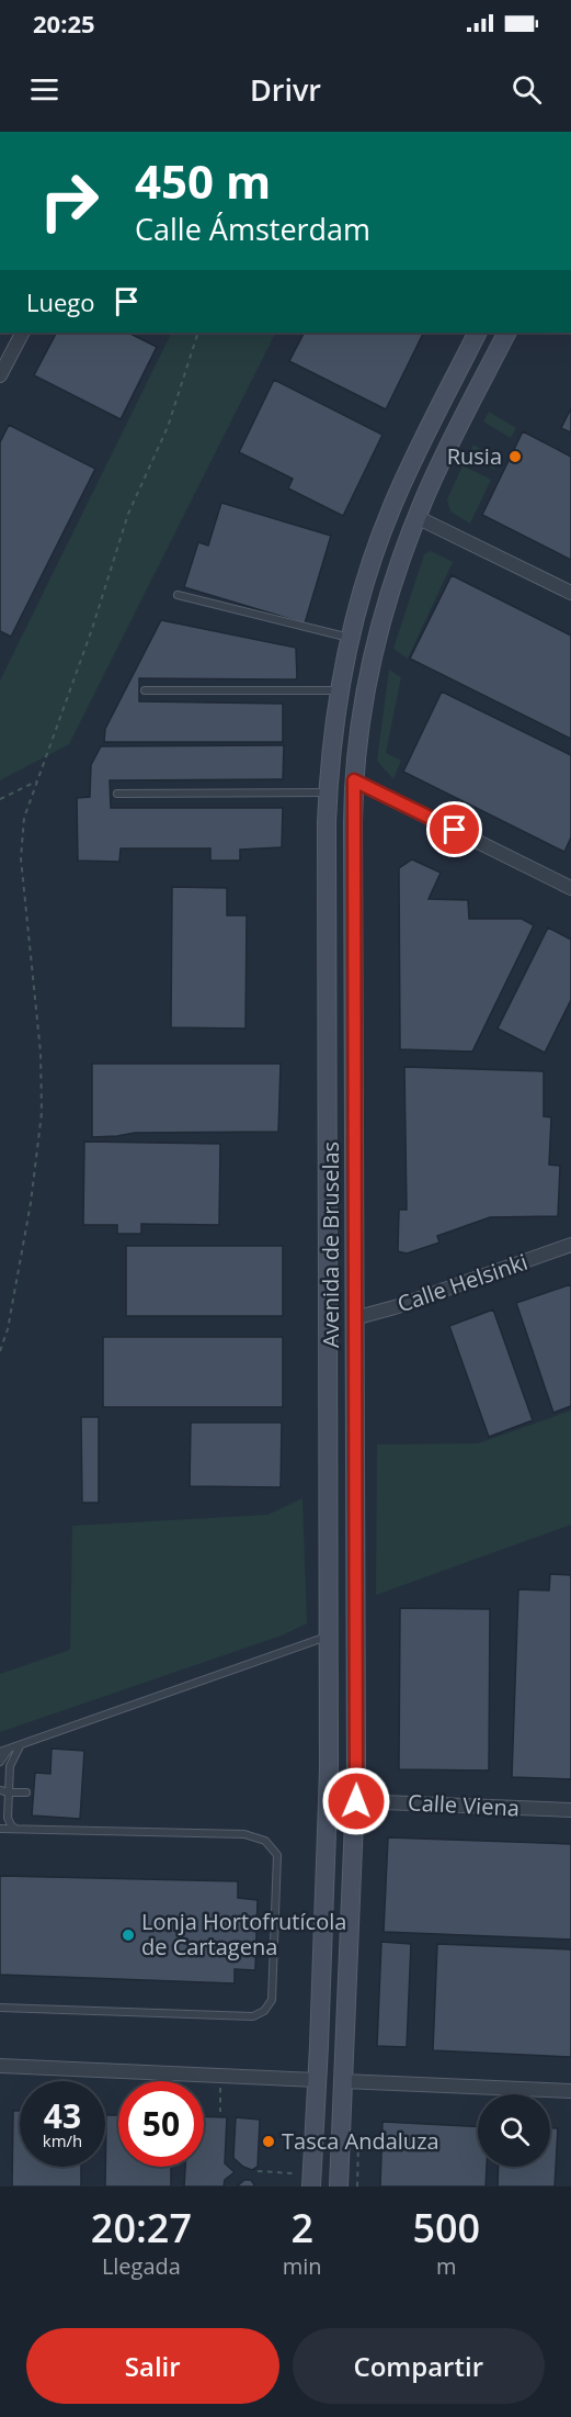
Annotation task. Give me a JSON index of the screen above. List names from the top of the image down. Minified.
{"streets":{"main road":["Avenida de Bruselas"],"street":["Calle Helsinki","Calle Viena"]},"crossings":[["Avenida de Bruselas","Calle Helsinki"],["Avenida de Bruselas","Calle Viena"]],"places":["Rusia","Lonja Hortofrutícola de Cartagena","Tasca Andaluza"],"page":{"status":"20:25","header":"Drivr","turn":["450 m","Calle Ámsterdam"],"then":"Luego","speed":"43 km/h","limit":"50","eta":["20:27","Llegada","2","min","500","m"],"buttons":["Salir","Compartir"]}}
